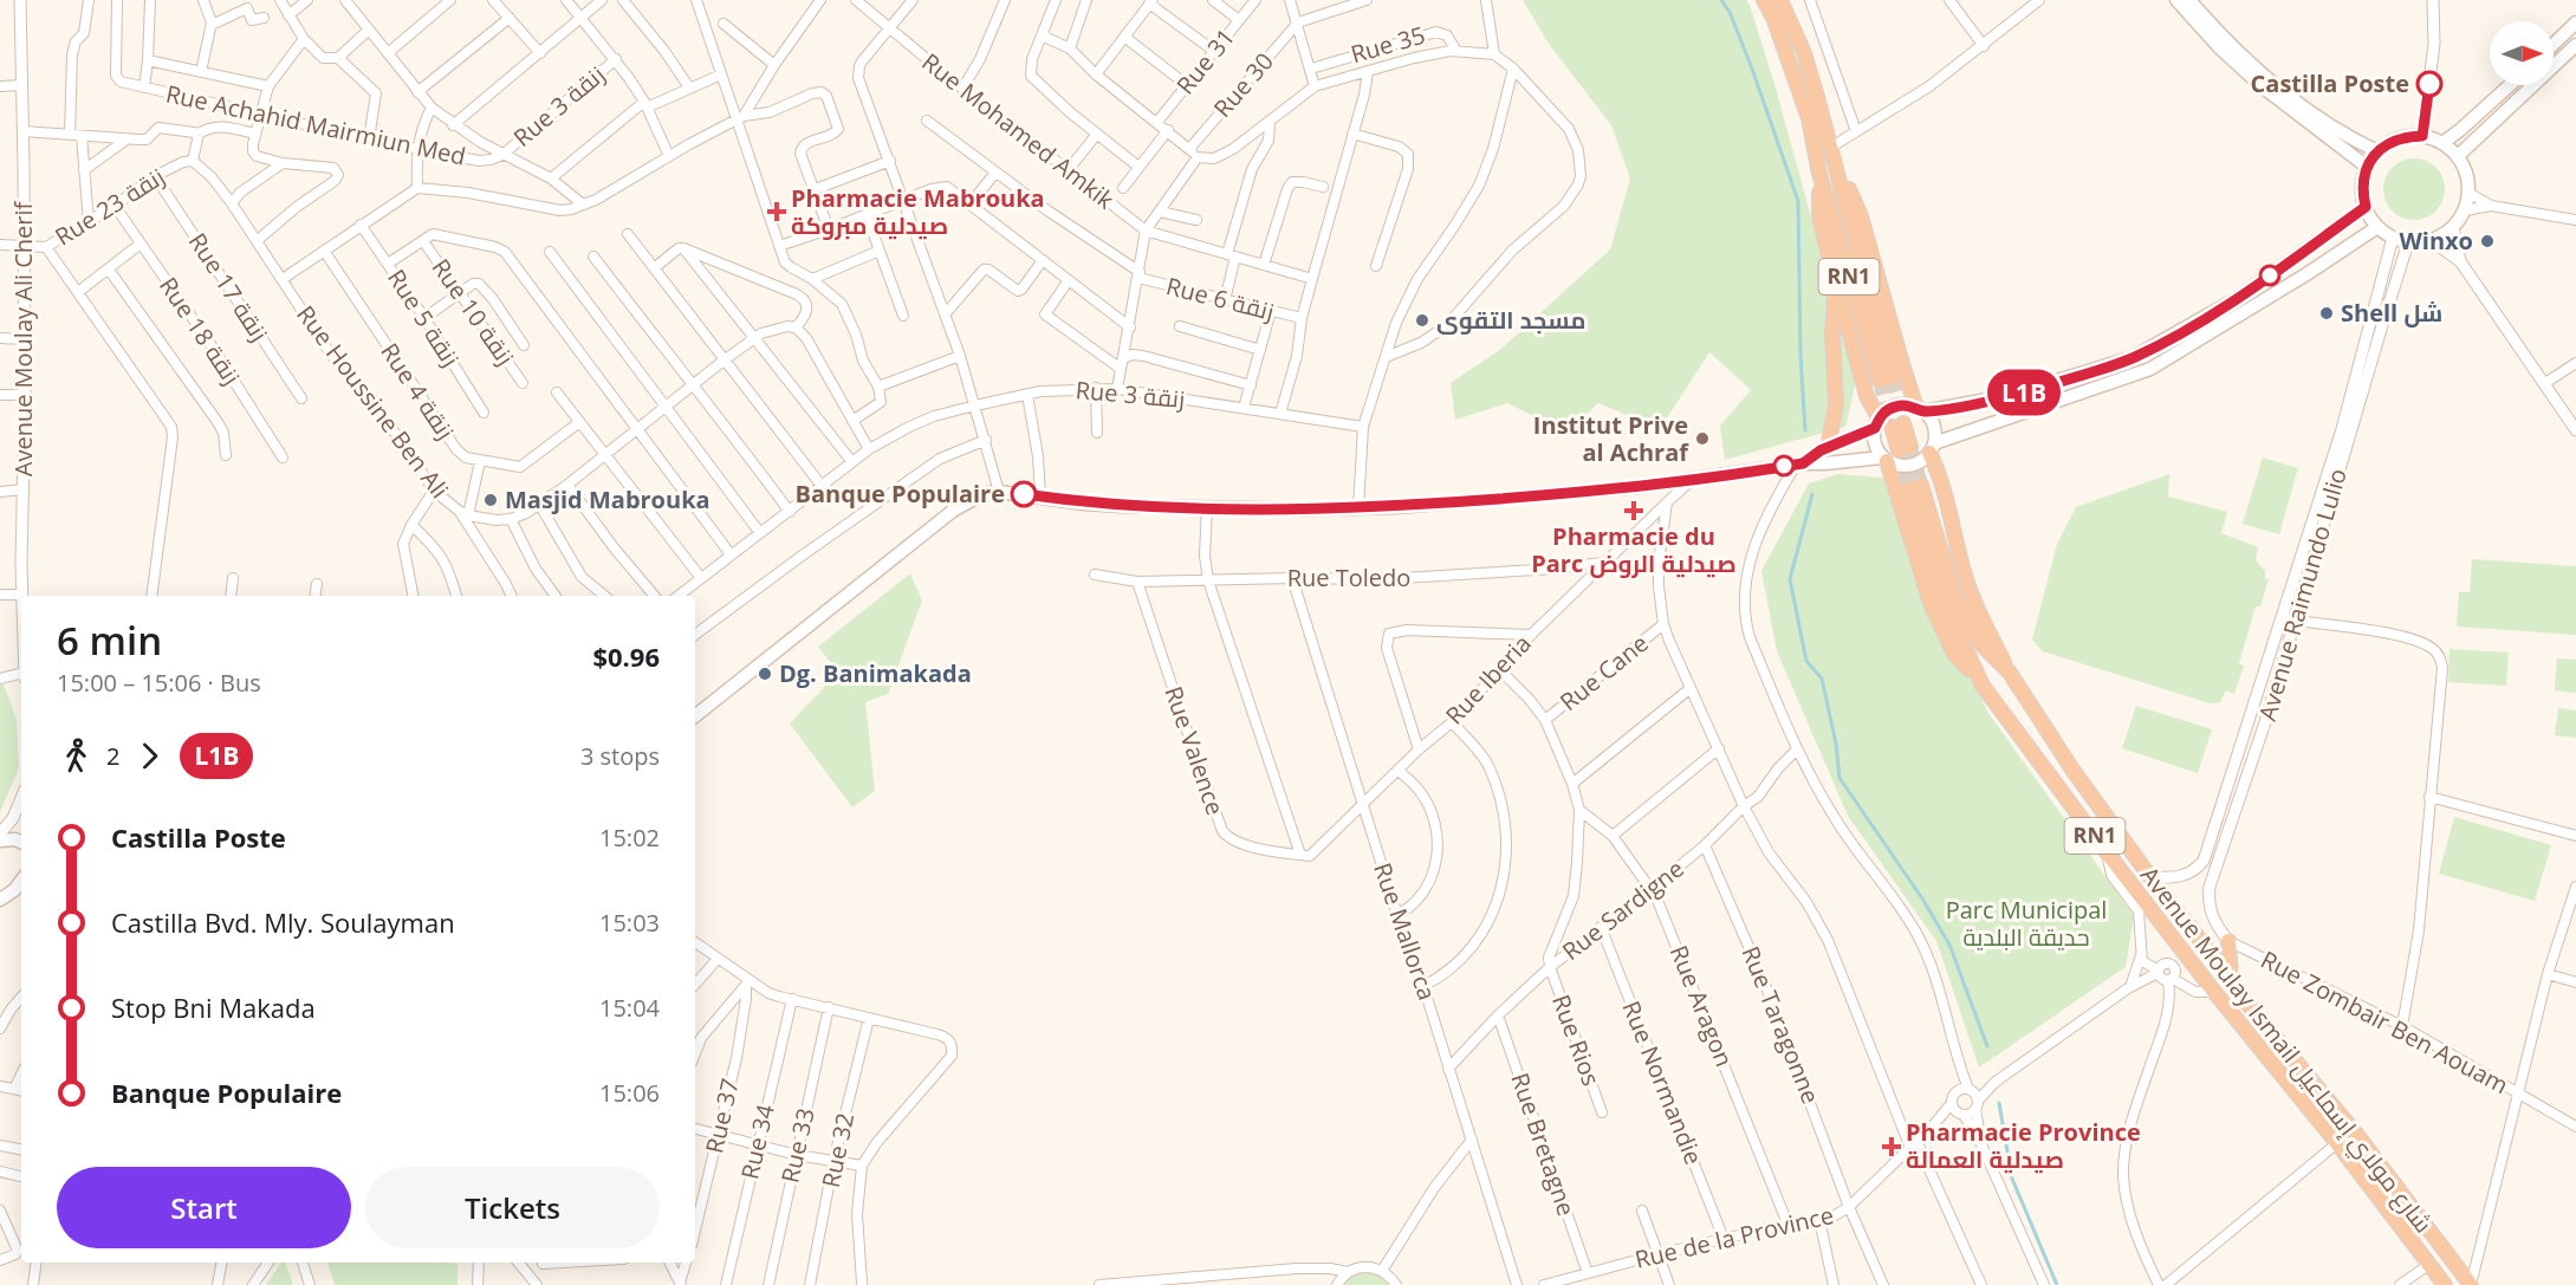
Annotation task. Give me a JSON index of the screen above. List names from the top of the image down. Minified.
{"streets":{"highway":["RN1","Avenue Moulay Ismail شارع مولاي إسماعيل"],"street":["Rue 35","Rue 31","Rue 30","Rue 3 زنقة","Rue Achahid Mairmiun Med","Rue Mohamed Amkik","Rue 23 زنقة","Rue 17 زنقة","Rue 6 زنقة","Rue 10 زنقة","Rue 5 زنقة","Rue 18 زنقة","Avenue Moulay Ali Cherif","Rue 4 زنقة","Rue Houssine Ben Ali","Rue Toledo","Avenue Raimundo Lulio","Rue Cane","Rue Iberia","Rue Valence","Rue Sardigne","Rue Mallorca","Rue Aragon","Rue Zombair Ben Aouam","Rue Taragonne","Rue Rios","Rue Normandie","Rue 37","Rue 34","Rue Bretagne","Rue 33","Rue 32","Rue de la Province"]},"crossings":[["Rue 3 زنقة","Rue Achahid Mairmiun Med"],["Rue 23 زنقة","Rue 17 زنقة"],["Rue 23 زنقة","Rue 18 زنقة"],["Rue 23 زنقة","Avenue Moulay Ali Cherif"],["Rue 23 زنقة","Rue Houssine Ben Ali"],["Rue Toledo","Rue Iberia"],["Rue Toledo","Rue Valence"],["Rue Toledo","Rue Mallorca"],["Avenue Raimundo Lulio","Rue Zombair Ben Aouam"],["Avenue Raimundo Lulio","Avenue Moulay Ismail شارع مولاي إسماعيل"],["Rue Iberia","Rue Valence"],["Rue Iberia","Rue Mallorca"],["Rue Sardigne","Rue Mallorca"],["Rue Sardigne","Rue Aragon"],["Rue Sardigne","Rue Taragonne"],["Rue Sardigne","Rue Rios"],["Rue Sardigne","Rue Normandie"],["Rue Sardigne","Rue Bretagne"],["Rue Aragon","Rue de la Province"],["Rue Taragonne","Rue de la Province"],["Rue Normandie","Rue de la Province"],["Rue Bretagne","Rue de la Province"]],"parks":["Parc Municipal حديقة البلدية"],"places":{"other":["Castilla Poste","Winxo","Shell شل","مسجد التقوى","Institut Prive al Achraf","Banque Populaire","Masjid Mabrouka","Dg. Banimakada"],"health":["Pharmacie Mabrouka صيدلية مبروكة","Pharmacie du Parc صيدلية الروض","Pharmacie Province صيدلية العمالة"]},"lines":["bus line L1B"],"north":"right","page":{"on_map":"L1B","heading":["6 min","15:00 – 15:06 · Bus","$0.96"],"legs":["2","L1B","3 stops"],"list":[{"name":"Castilla Poste","value":"15:02"},{"name":"Castilla Bvd. Mly. Soulayman","value":"15:03"},{"name":"Stop Bni Makada","value":"15:04"},{"name":"Banque Populaire","value":"15:06"}],"buttons":["Start","Tickets"]}}
